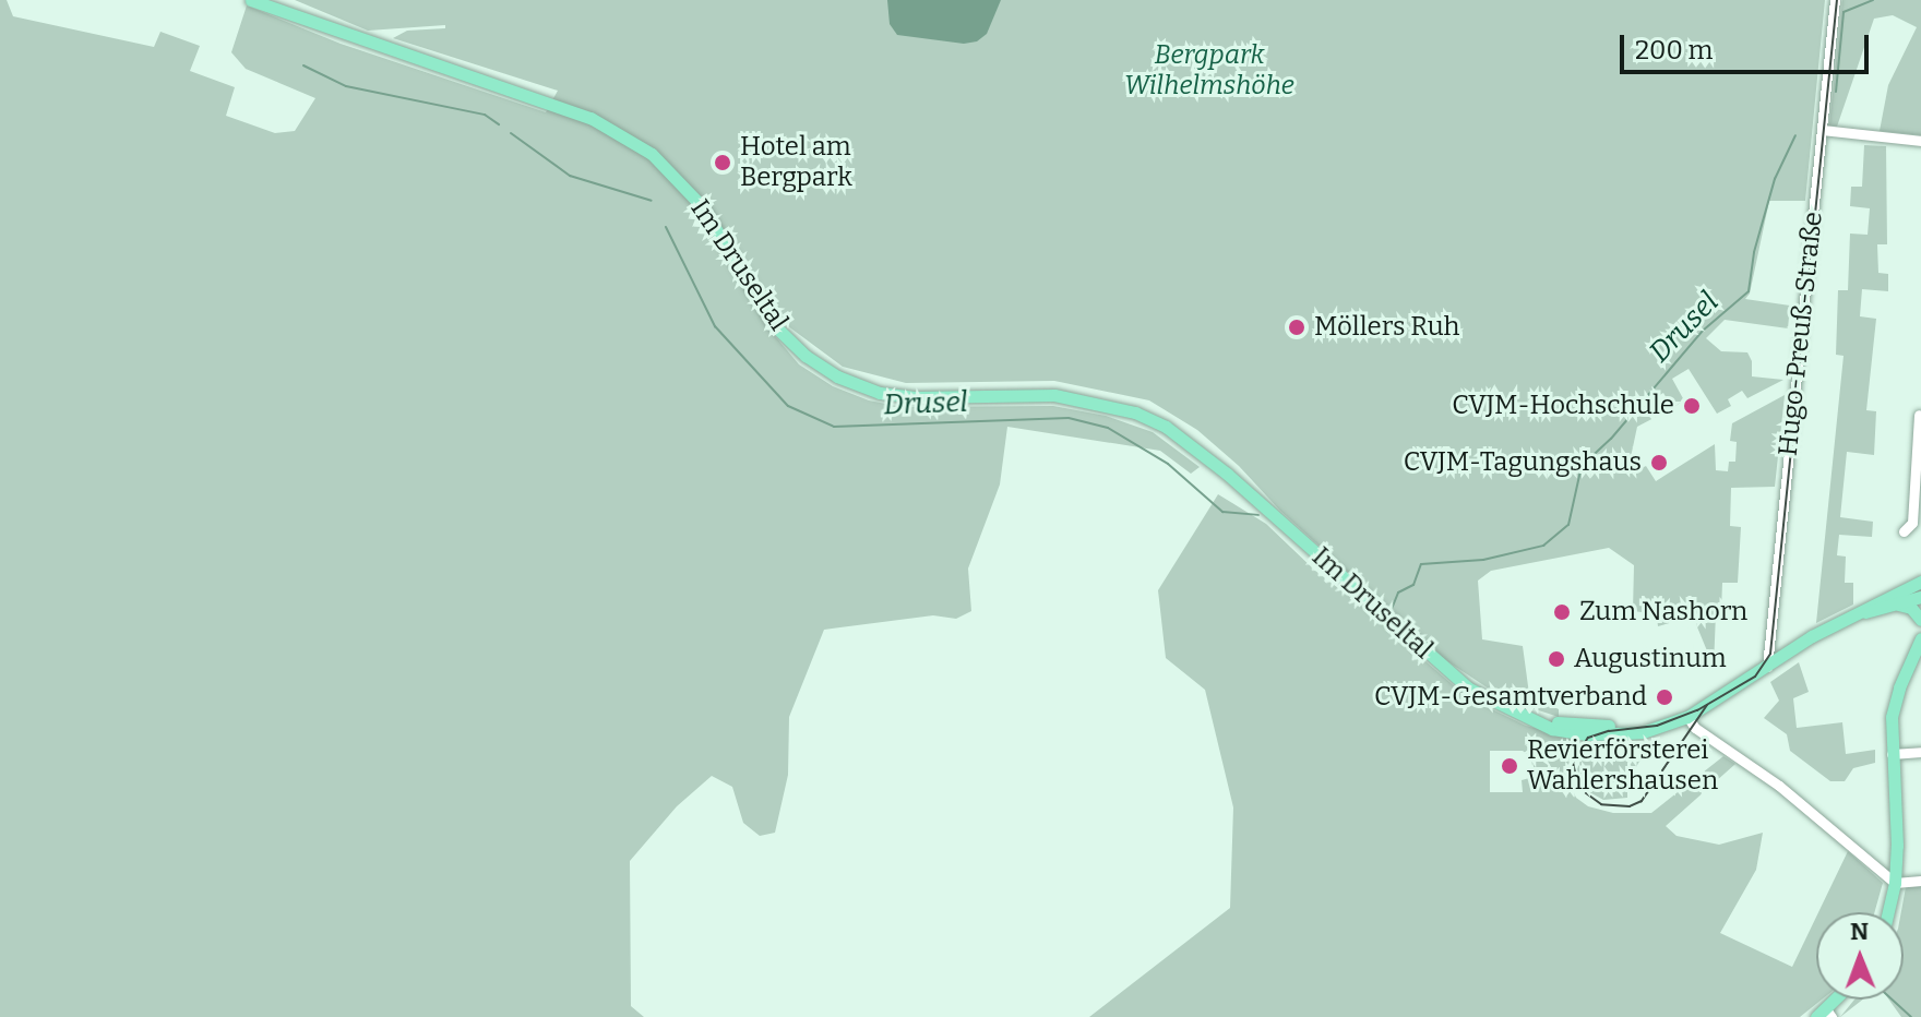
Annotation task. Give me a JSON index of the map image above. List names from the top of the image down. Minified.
{"streets":{"main road":["Im Druseltal"],"street":["Hugo-Preuß-Straße"]},"crossings":[["Im Druseltal","Hugo-Preuß-Straße"]],"water":["Drusel"],"parks":["Bergpark Wilhelmshöhe"],"places":["Hotel am Bergpark","Möllers Ruh","CVJM-Hochschule","CVJM-Tagungshaus","Zum Nashorn","Augustinum","CVJM-Gesamtverband","Revierförsterei Wahlershausen"],"scale_bar":"200 m","north":"top"}
